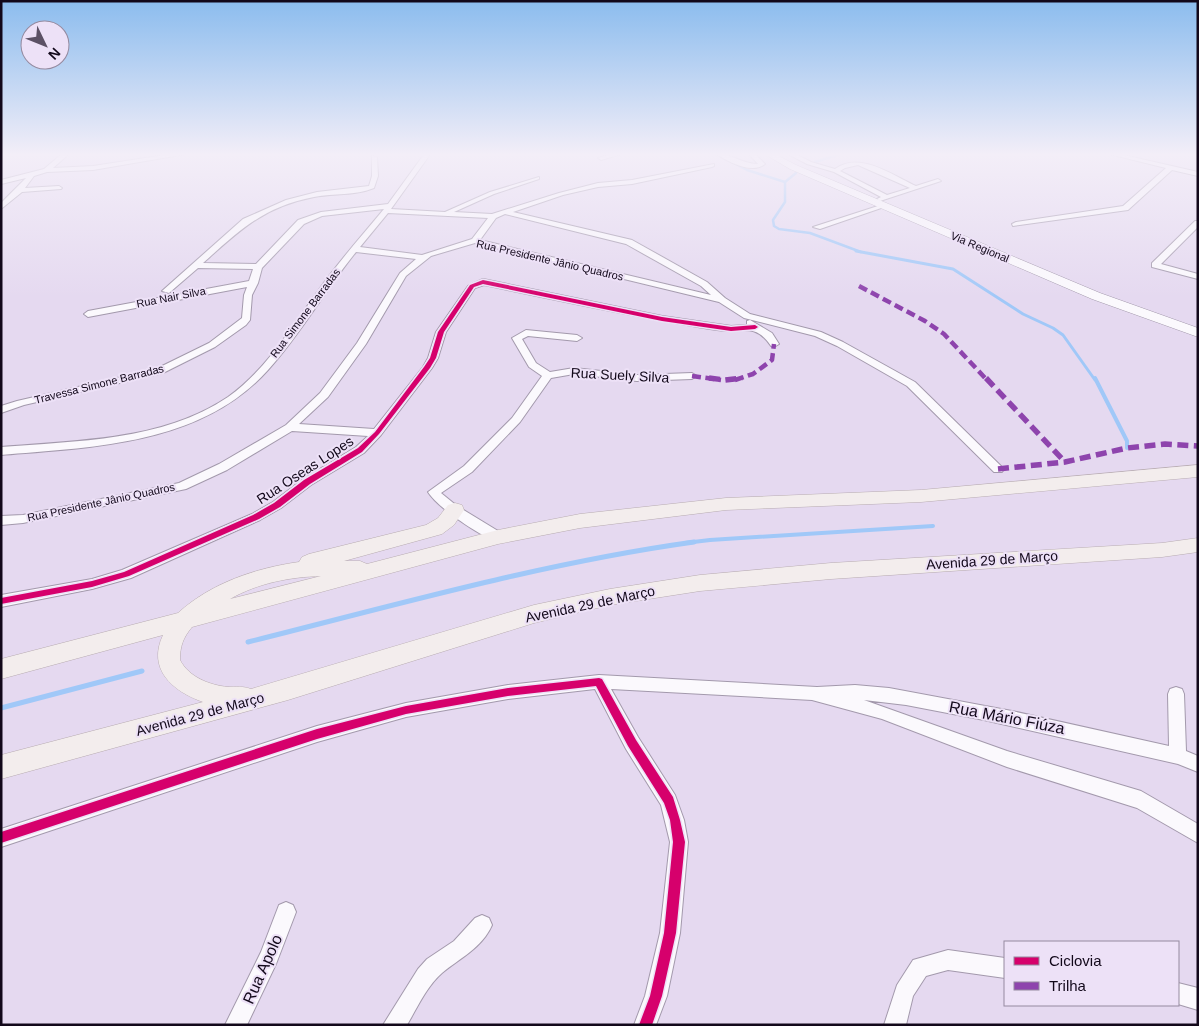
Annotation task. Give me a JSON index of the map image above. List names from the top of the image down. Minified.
{"streets":{"main road":["Via Regional","Avenida 29 de Março"],"street":["Rua Presidente Jânio Quadros","Rua Nair Silva","Rua Simone Barradas","Rua Suely Silva","Travessa Simone Barradas","Rua Oseas Lopes","Rua Mário Fiúza","Rua Apolo"]},"crossings":[["Rua Nair Silva","Travessa Simone Barradas"]],"legend":["Ciclovia","Trilha"],"north":"bottom right"}
